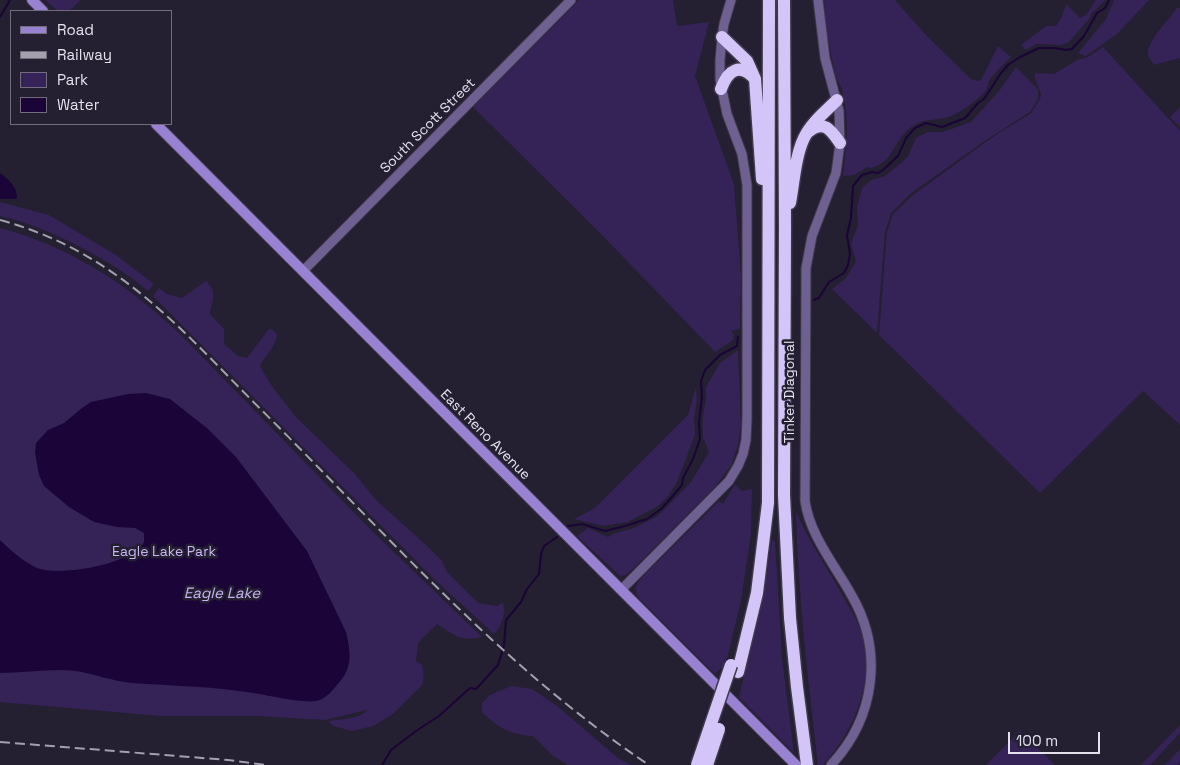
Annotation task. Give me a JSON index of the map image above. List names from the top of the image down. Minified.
{"streets":{"highway":["Tinker Diagonal"],"main road":["East Reno Avenue"],"street":["South Scott Street"]},"crossings":[["South Scott Street","East Reno Avenue"]],"water":["Eagle Lake"],"parks":["Eagle Lake Park"],"legend":["Road","Railway","Park","Water"],"scale_bar":"100 m"}
